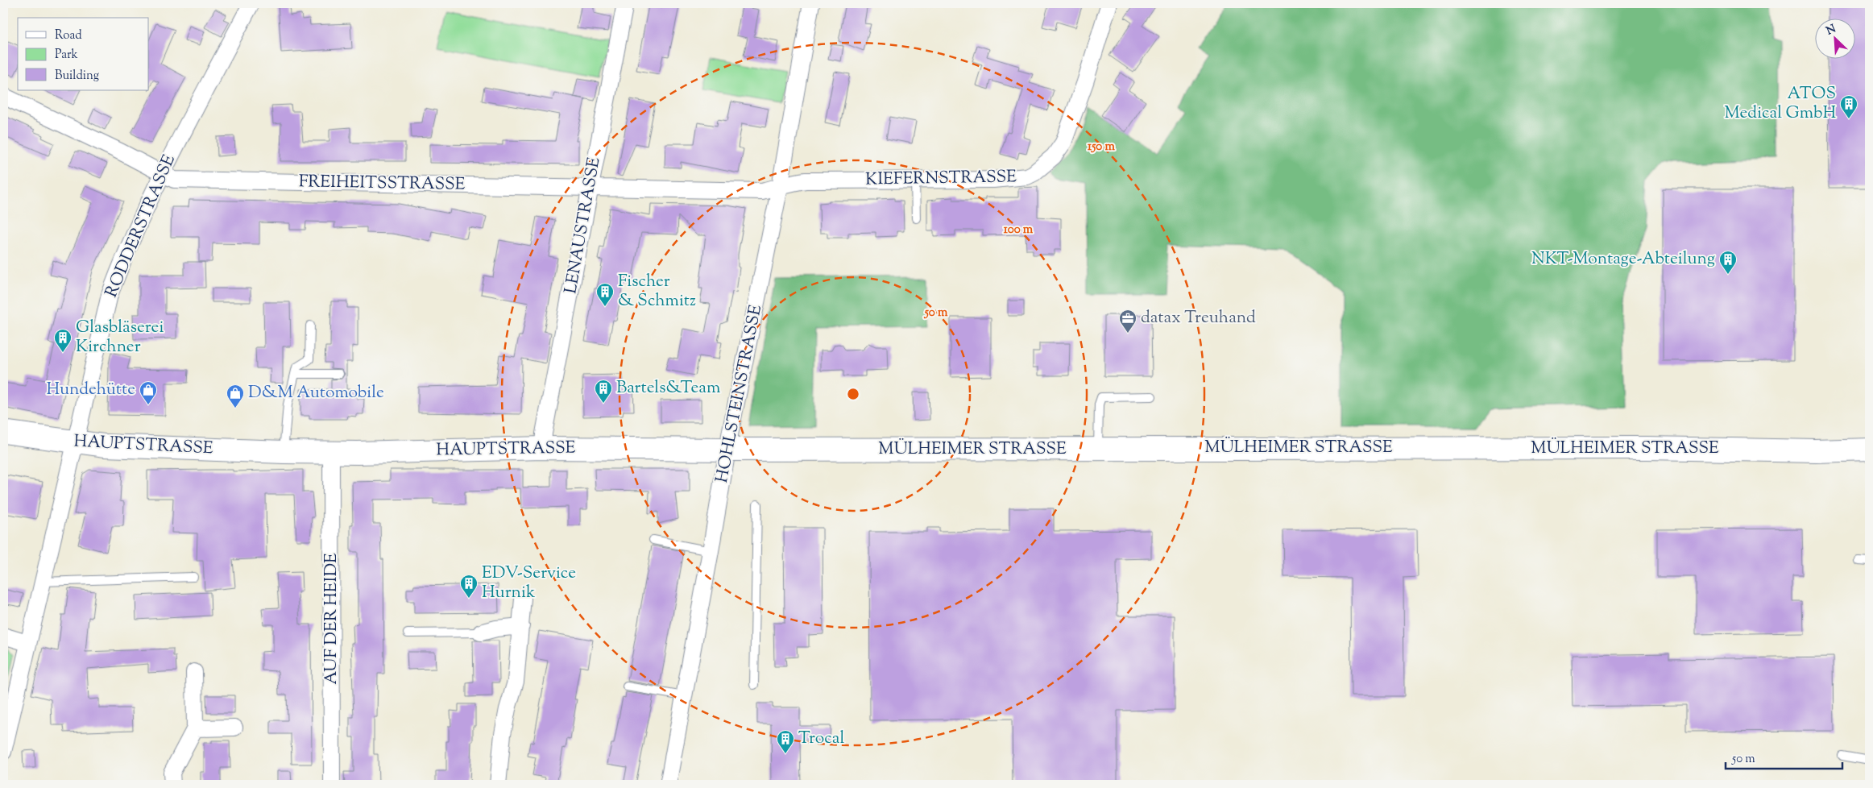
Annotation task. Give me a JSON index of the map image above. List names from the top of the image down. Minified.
{"streets":{"main road":["HAUPTSTRASSE","MÜLHEIMER STRASSE"],"street":["KIEFERNSTRASSE","FREIHEITSSTRASSE","LENAUSTRASSE","RODDERSTRASSE","HOHLSTEINSTRASSE","AUF DER HEIDE"]},"crossings":[["KIEFERNSTRASSE","FREIHEITSSTRASSE"],["KIEFERNSTRASSE","HOHLSTEINSTRASSE"],["FREIHEITSSTRASSE","LENAUSTRASSE"],["FREIHEITSSTRASSE","RODDERSTRASSE"],["FREIHEITSSTRASSE","HOHLSTEINSTRASSE"],["LENAUSTRASSE","HAUPTSTRASSE"],["RODDERSTRASSE","HAUPTSTRASSE"],["HOHLSTEINSTRASSE","HAUPTSTRASSE"],["HOHLSTEINSTRASSE","MÜLHEIMER STRASSE"],["HAUPTSTRASSE","MÜLHEIMER STRASSE"],["HAUPTSTRASSE","AUF DER HEIDE"]],"places":{"building":["ATOS Medical GmbH","NKT-Montage-Abteilung","Fischer & Schmitz","Glasbläserei Kirchner","Bartels&Team","EDV-Service Hurnik","Trocal"],"office":["datax Treuhand"],"shop":["Hundehütte","D&M Automobile"]},"legend":["Road","Park","Building"],"scale_bar":"50 m","north":"top left","rings":["150 m","100 m","50 m"]}
